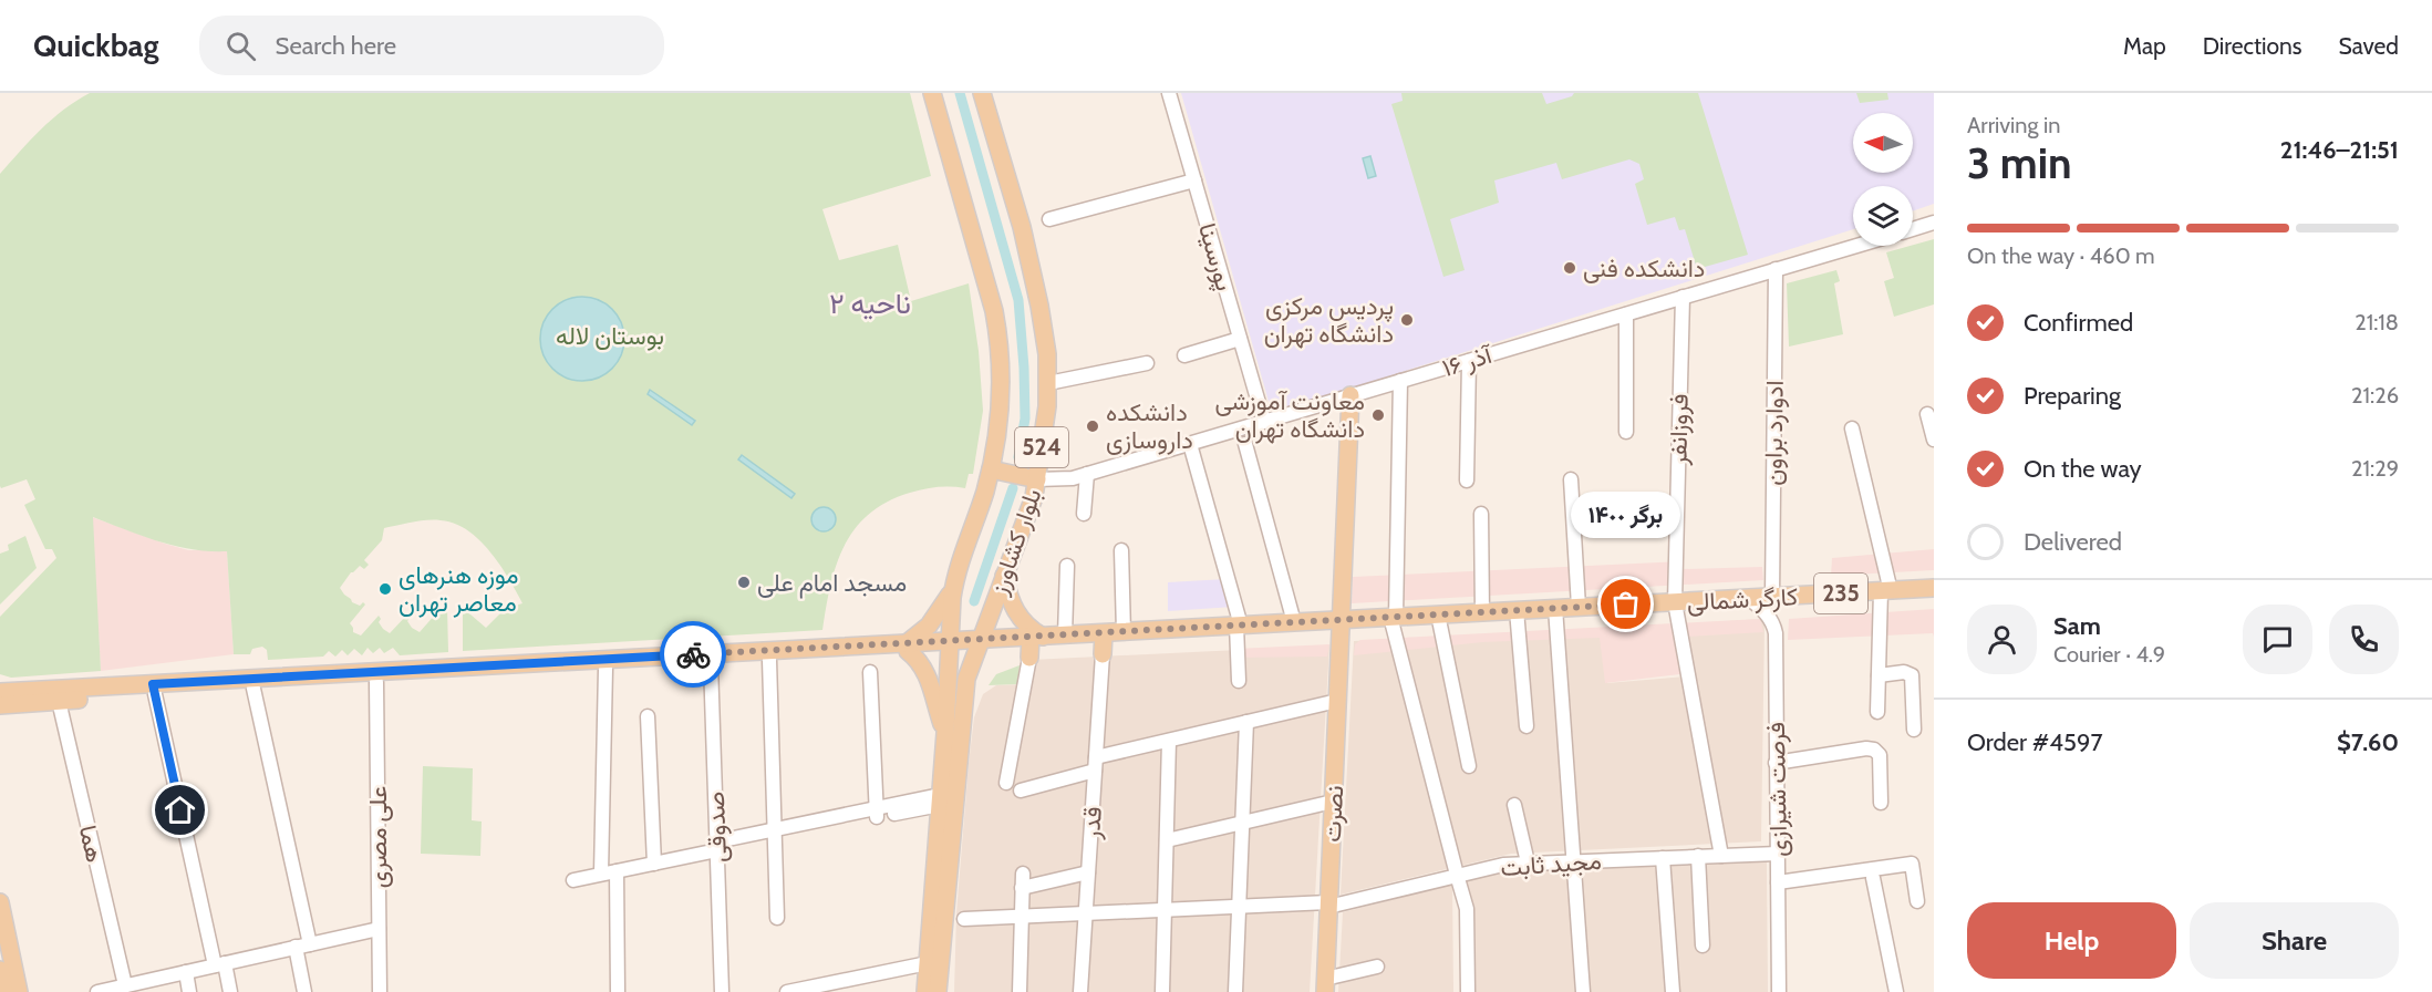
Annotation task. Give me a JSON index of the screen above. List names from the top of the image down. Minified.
{"streets":{"main road":["524","بلوار کشاورز","235","کارگر شمالی","نصرت"],"street":["پورسینا","۱۶ آذر","فروزانفر","ادوارد براون","فرصت شیرازی","قدر","صدوقی","علی مصری","هما","مجید ثابت"]},"crossings":[["پورسینا","۱۶ آذر"],["۱۶ آذر","فروزانفر"],["۱۶ آذر","ادوارد براون"],["۱۶ آذر","بلوار کشاورز"],["۱۶ آذر","نصرت"],["فروزانفر","کارگر شمالی"],["فروزانفر","مجید ثابت"],["ادوارد براون","کارگر شمالی"],["بلوار کشاورز","کارگر شمالی"],["کارگر شمالی","فرصت شیرازی"],["کارگر شمالی","نصرت"],["کارگر شمالی","صدوقی"],["فرصت شیرازی","مجید ثابت"],["نصرت","مجید ثابت"],["قدر","مجید ثابت"]],"districts":["ناحیه ۲"],"parks":["بوستان لاله"],"places":["دانشکده فنی","پردیس مرکزی دانشگاه‌ تهران","معاونت آموزشی دانشگاه تهران","دانشکده داروسازی","مسجد امام علی","موزه هنرهای معاصر تهران","برگر ١۴٠٠"],"north":"left","page":{"header":"Quickbag","search":"Search here","nav":["Map","Directions","Saved"],"heading":["3 min","Arriving in","21:46–21:51"],"panel":["Sam","Courier · 4.9","Order #4597","$7.60"],"bar":"On the way · 460 m","list":[["Confirmed","21:18"],["Preparing","21:26"],["On the way","21:29"],"Delivered"],"bubble":"برگر ١۴٠٠","buttons":["Help","Share"]}}
